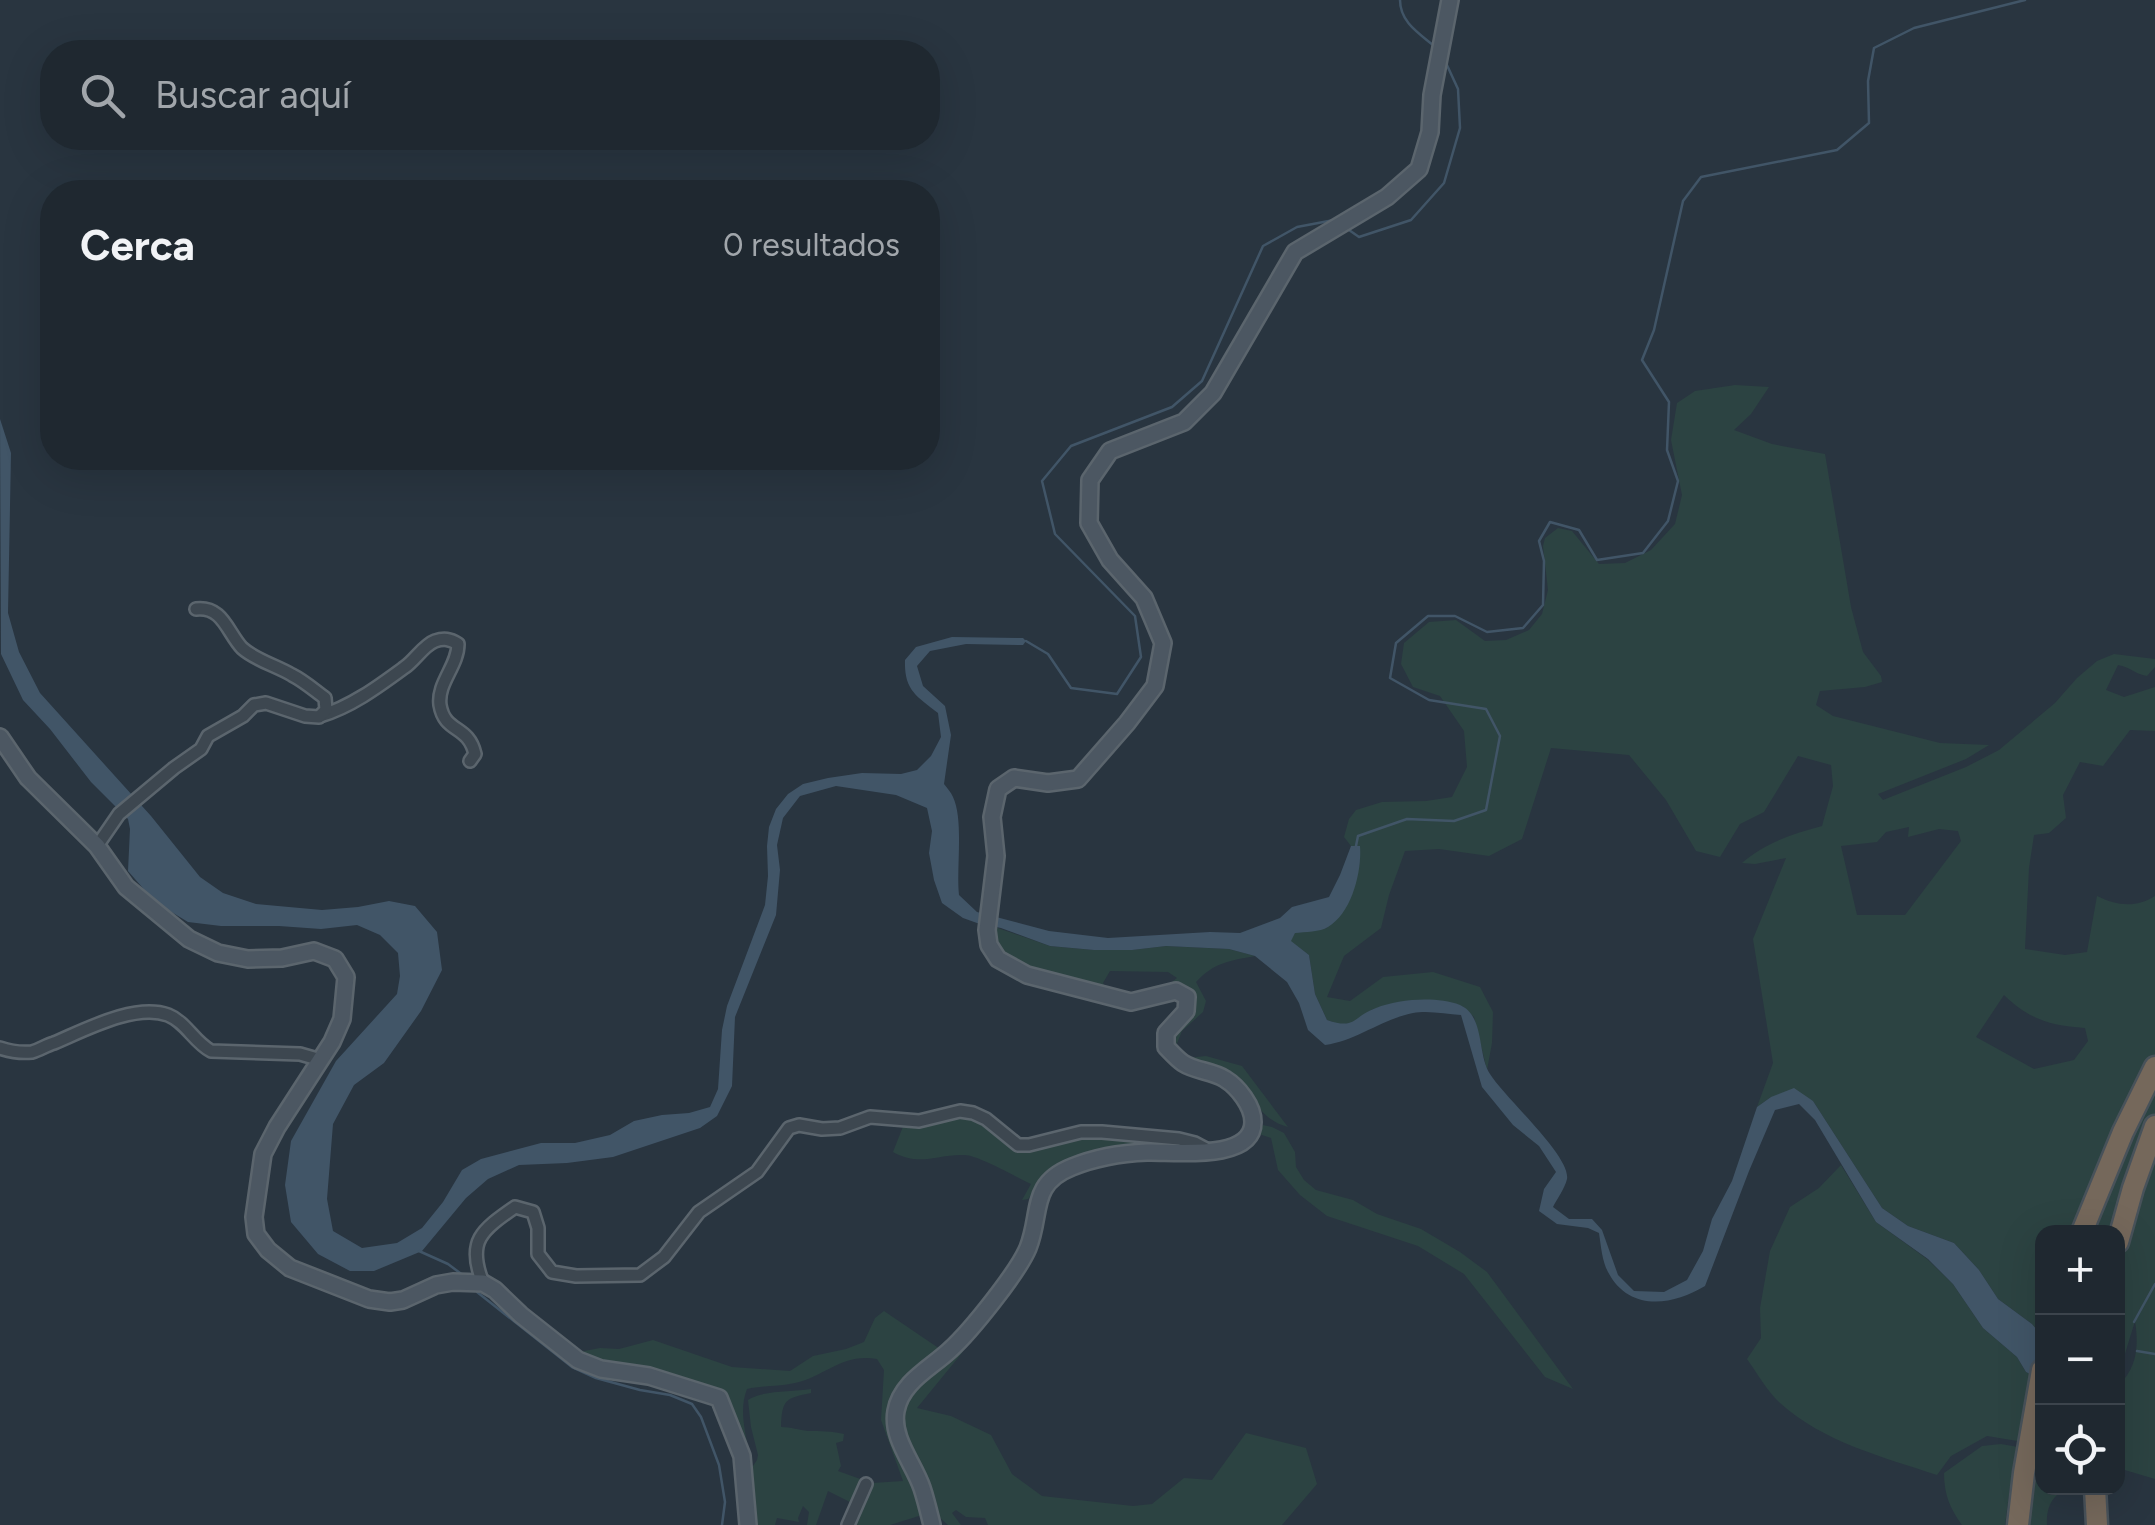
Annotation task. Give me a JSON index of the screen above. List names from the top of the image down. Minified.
{"page":{"search":"Buscar aquí","heading":["Cerca","0 resultados"],"map_buttons":["+","−"]}}
